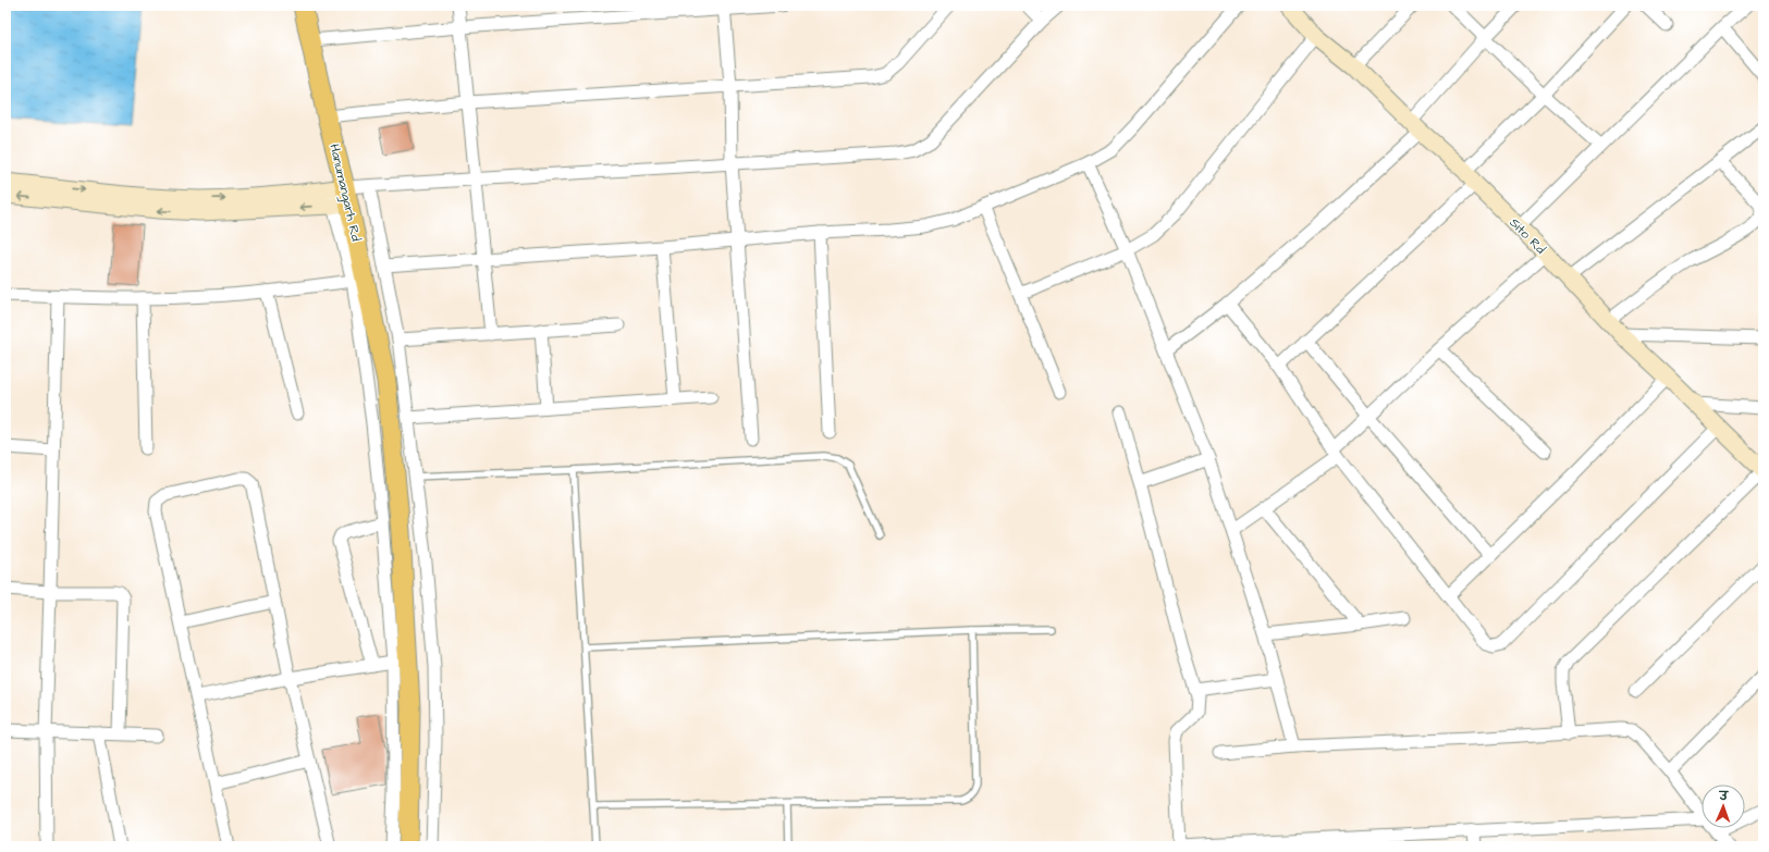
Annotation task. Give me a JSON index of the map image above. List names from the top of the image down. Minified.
{"streets":{"main road":["Hanumangarh Rd","Sito Rd"]},"north":"top"}
